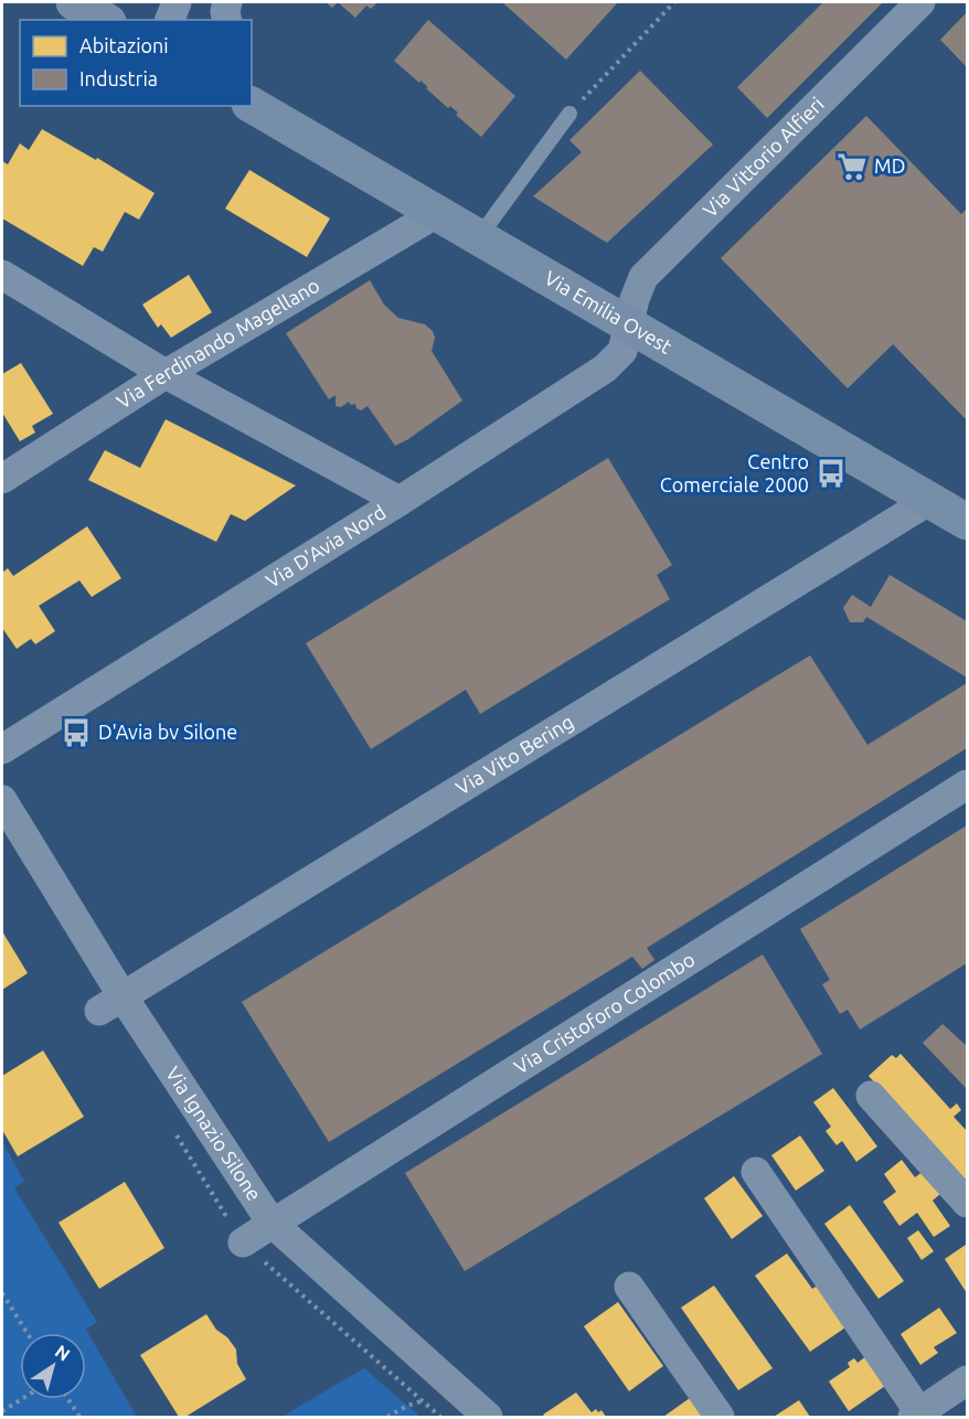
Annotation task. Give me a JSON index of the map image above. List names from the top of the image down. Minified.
{"streets":{"main road":["Via Emilia Ovest"],"street":["Via Vittorio Alfieri","Via Ferdinando Magellano","Via D'Avia Nord","Via Vito Bering","Via Cristoforo Colombo","Via Ignazio Silone"]},"crossings":[["Via Vittorio Alfieri","Via Emilia Ovest"],["Via Vittorio Alfieri","Via D'Avia Nord"],["Via Emilia Ovest","Via Ferdinando Magellano"],["Via Emilia Ovest","Via D'Avia Nord"],["Via Emilia Ovest","Via Vito Bering"],["Via Vito Bering","Via Ignazio Silone"],["Via Cristoforo Colombo","Via Ignazio Silone"]],"places":{"supermarket":["MD"],"bus stop":["Centro Comerciale 2000","D'Avia bv Silone"]},"legend":["Abitazioni","Industria"],"north":"top right"}
